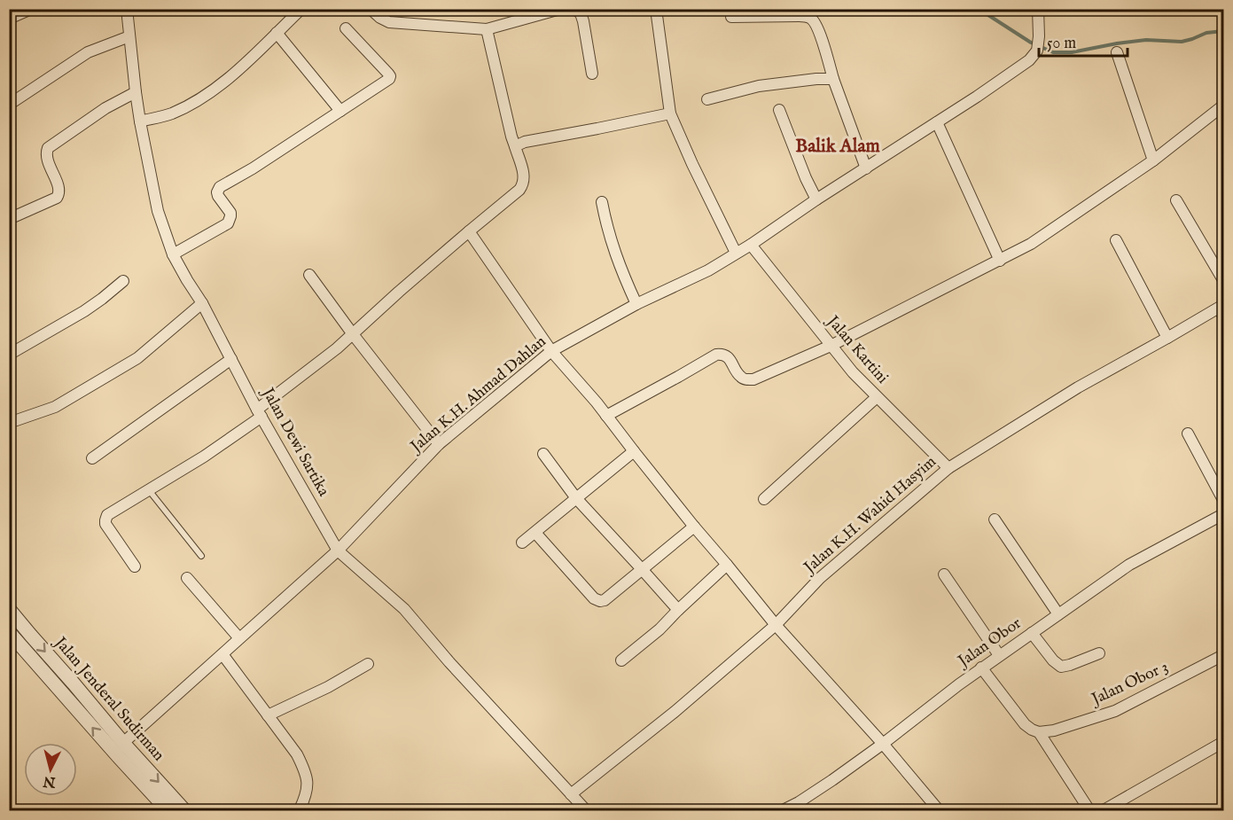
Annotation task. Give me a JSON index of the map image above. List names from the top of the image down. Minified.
{"streets":{"street":["Jalan Kartini","Jalan K.H. Ahmad Dahlan","Jalan Dewi Sartika","Jalan K.H. Wahid Hasyim","Jalan Obor","Jalan Obor 3","Jalan Jenderal Sudirman"]},"crossings":[["Jalan Kartini","Jalan K.H. Ahmad Dahlan"],["Jalan Kartini","Jalan K.H. Wahid Hasyim"],["Jalan K.H. Ahmad Dahlan","Jalan Dewi Sartika"],["Jalan K.H. Ahmad Dahlan","Jalan Jenderal Sudirman"],["Jalan Dewi Sartika","Jalan K.H. Wahid Hasyim"]],"districts":["Balik Alam"],"scale_bar":"50 m","north":"bottom"}
